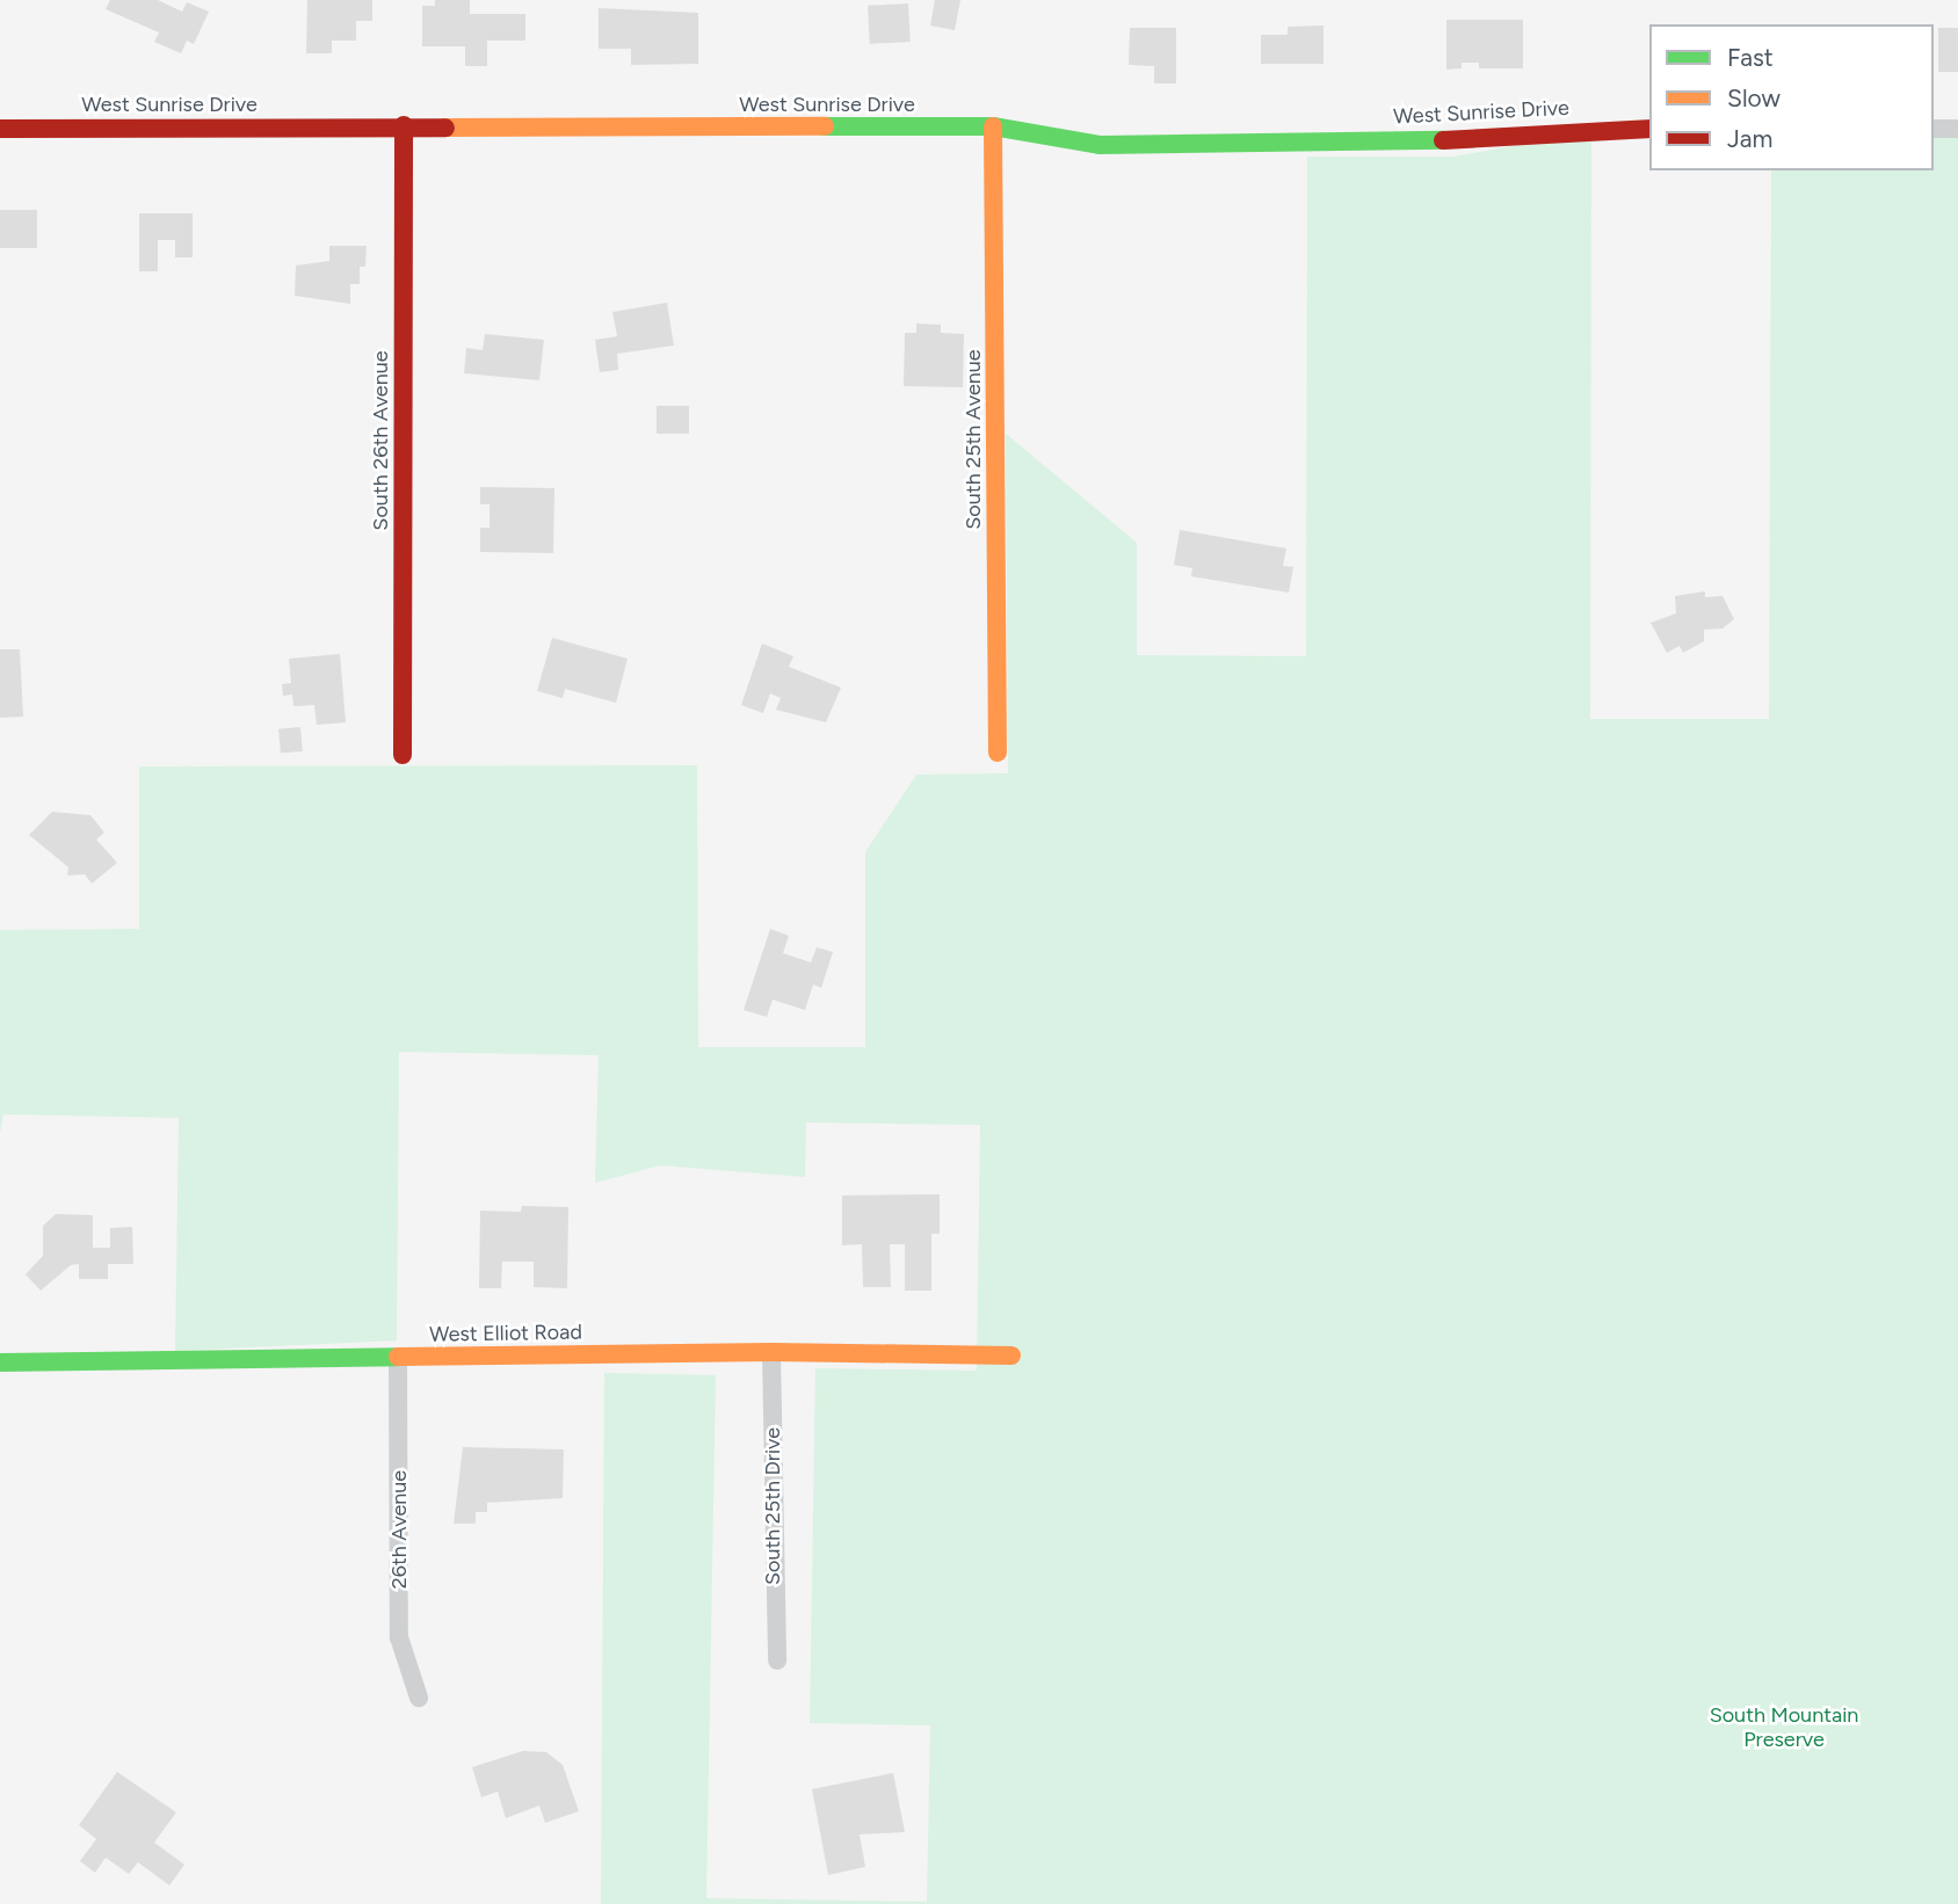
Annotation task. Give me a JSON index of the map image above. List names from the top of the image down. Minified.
{"streets":{"street":["West Sunrise Drive","South 25th Avenue","South 26th Avenue","West Elliot Road","South 25th Drive","26th Avenue"]},"crossings":[["West Sunrise Drive","South 25th Avenue"],["West Sunrise Drive","South 26th Avenue"],["West Elliot Road","South 25th Drive"],["West Elliot Road","26th Avenue"]],"parks":["South Mountain Preserve"],"legend":["Fast","Slow","Jam"]}
